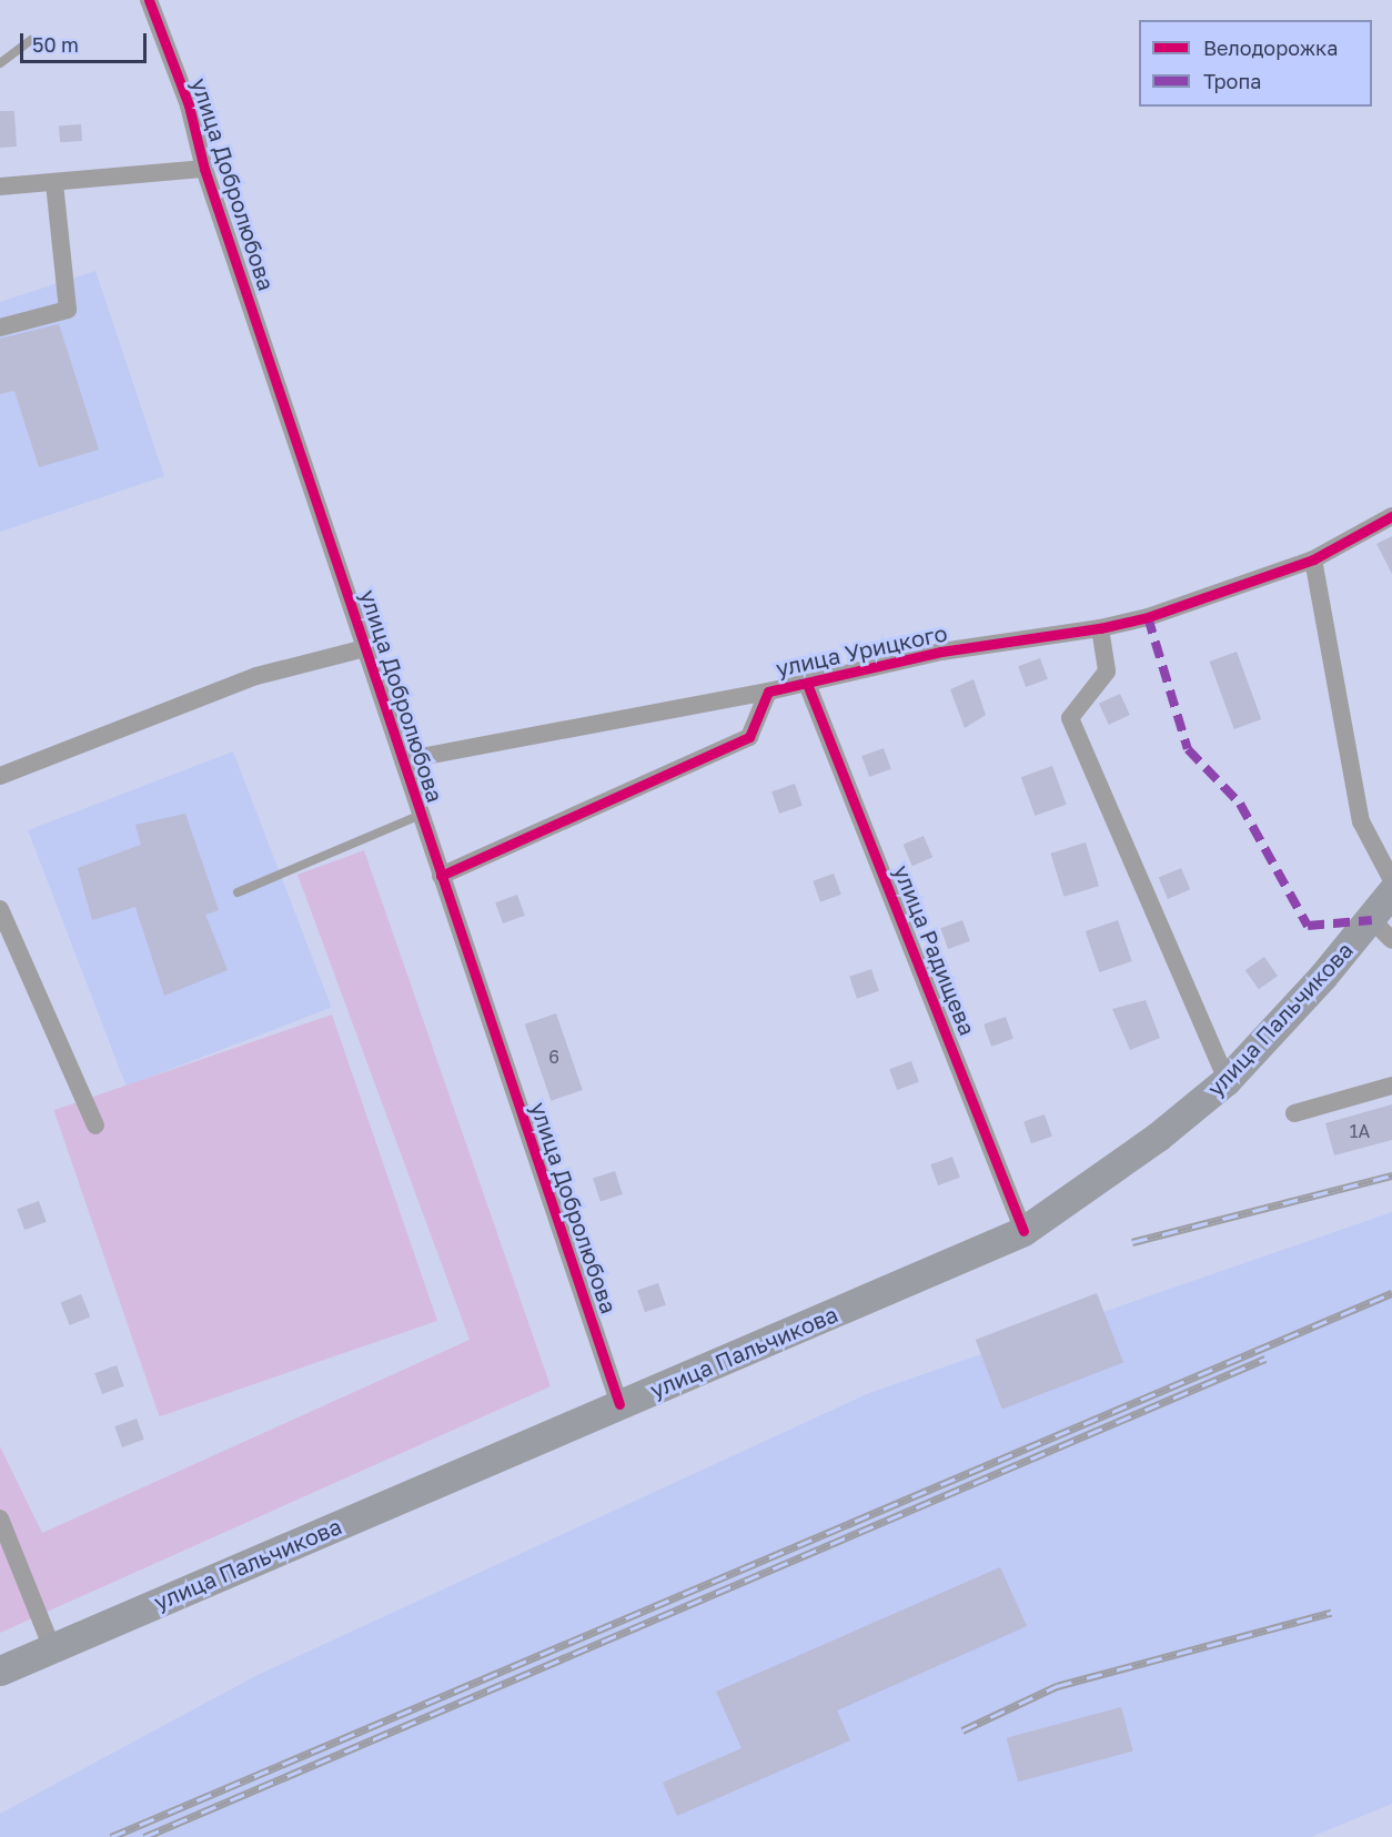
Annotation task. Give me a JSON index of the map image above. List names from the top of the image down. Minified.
{"streets":{"main road":["улица Пальчикова"],"street":["улица Добролюбова","улица Урицкого","улица Радищева"]},"crossings":[["улица Добролюбова","улица Урицкого"],["улица Добролюбова","улица Пальчикова"],["улица Урицкого","улица Радищева"],["улица Радищева","улица Пальчикова"]],"house_numbers":["6","1А"],"legend":["Велодорожка","Тропа"],"scale_bar":"50 m"}
